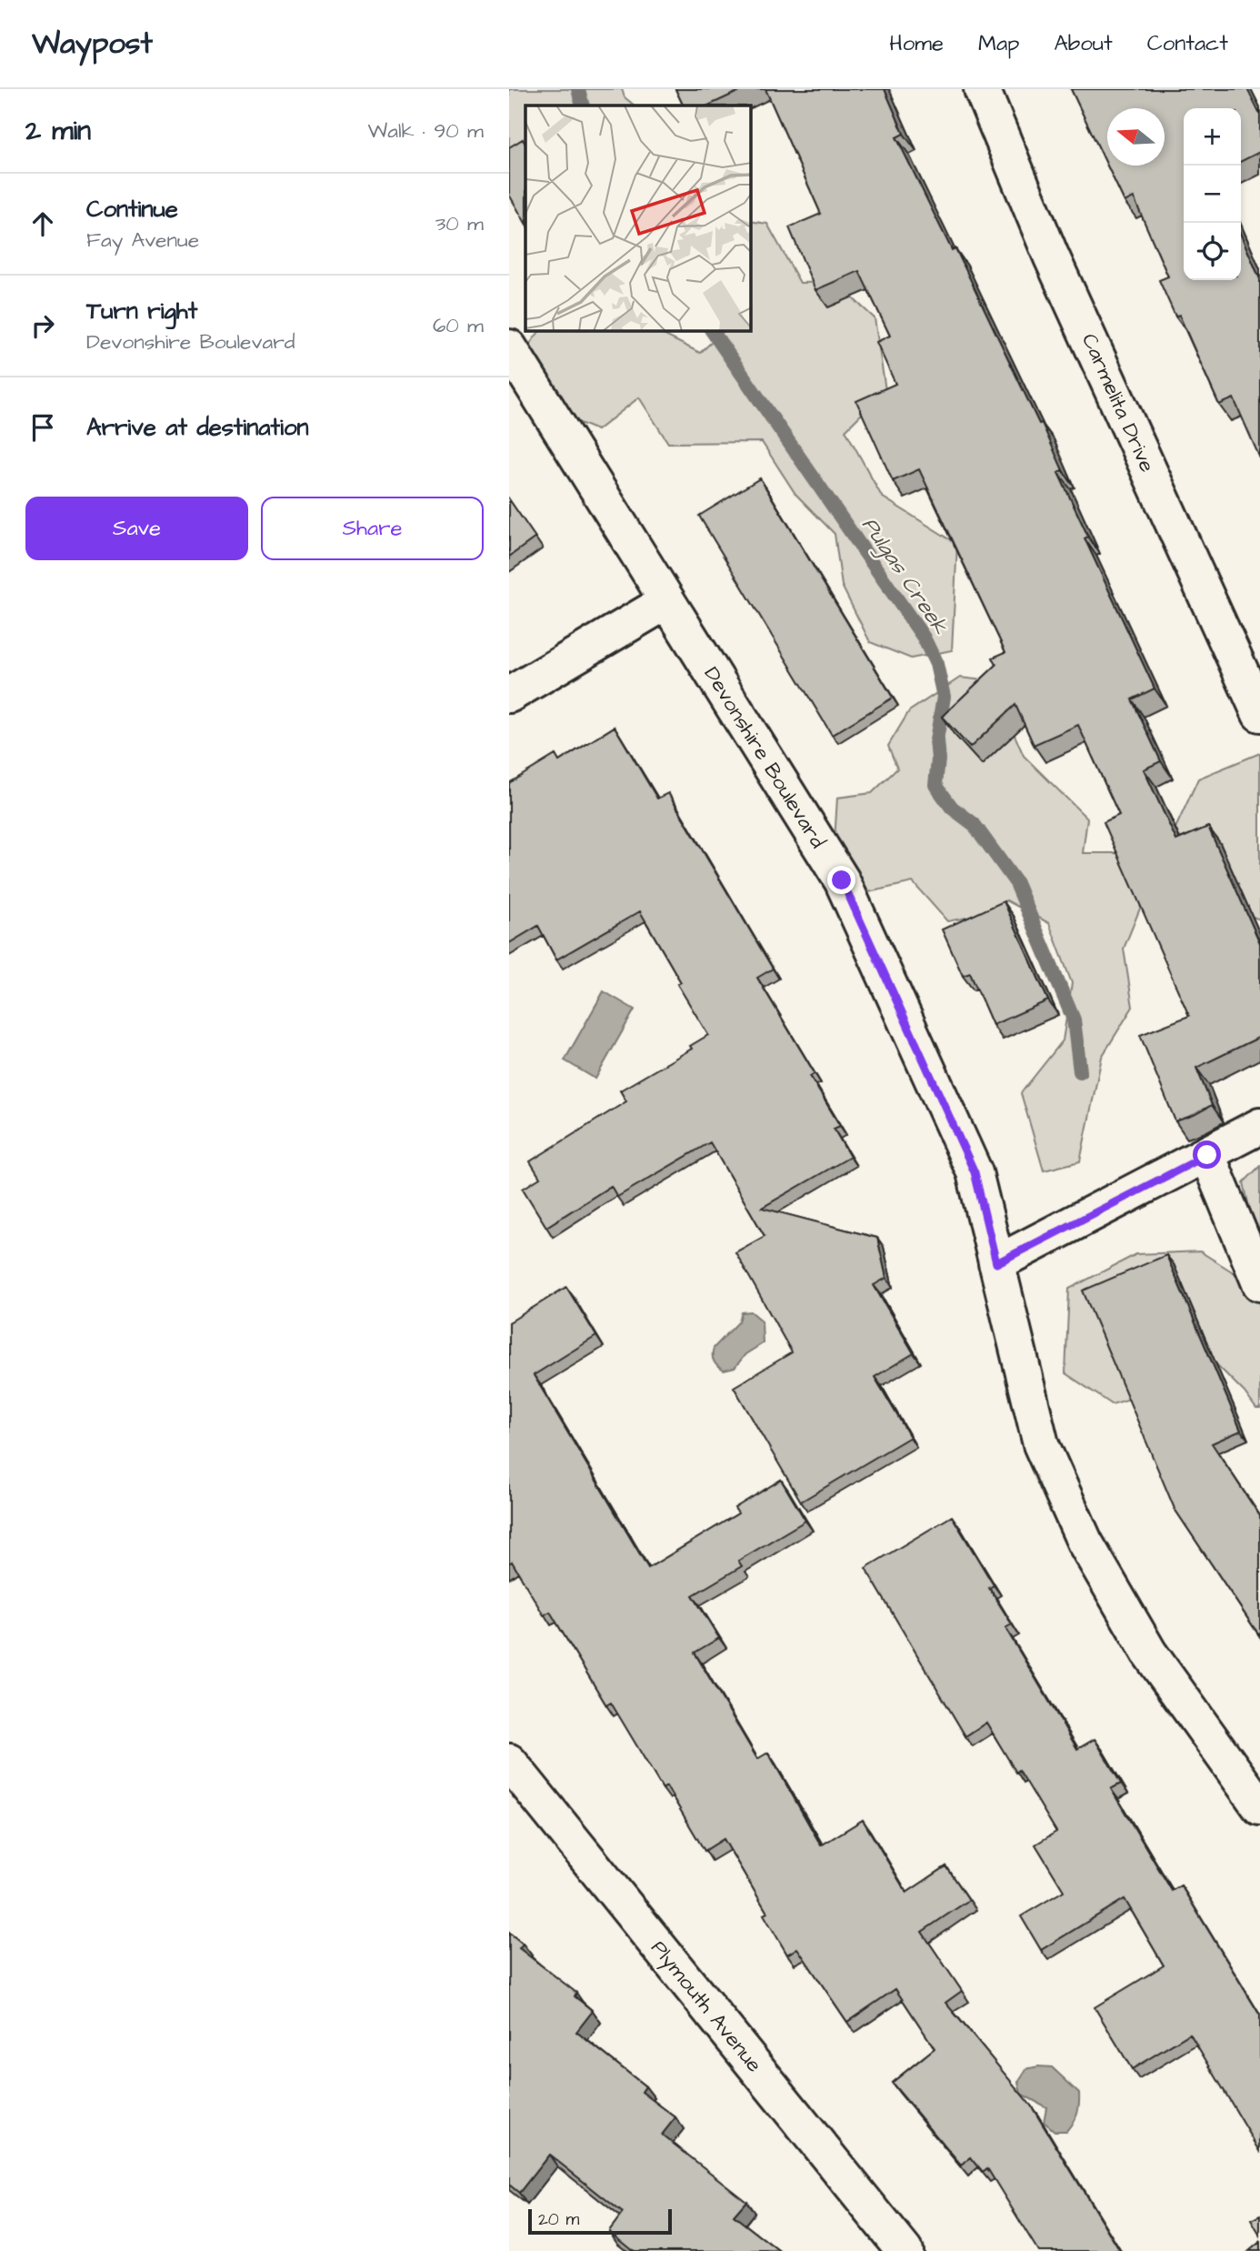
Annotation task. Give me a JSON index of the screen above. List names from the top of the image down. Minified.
{"streets":{"street":["Carmelita Drive","Devonshire Boulevard","Plymouth Avenue"]},"water":["Pulgas Creek"],"scale_bar":"20 m","north":"left","page":{"header":"Waypost","nav":["Home","Map","About","Contact"],"heading":["2 min","Walk · 90 m"],"map_buttons":["+","−"],"list":[["Continue","Fay Avenue","30 m"],["Turn right","Devonshire Boulevard","60 m"],"Arrive at destination"],"buttons":["Save","Share"],"scale":"20 m"}}
